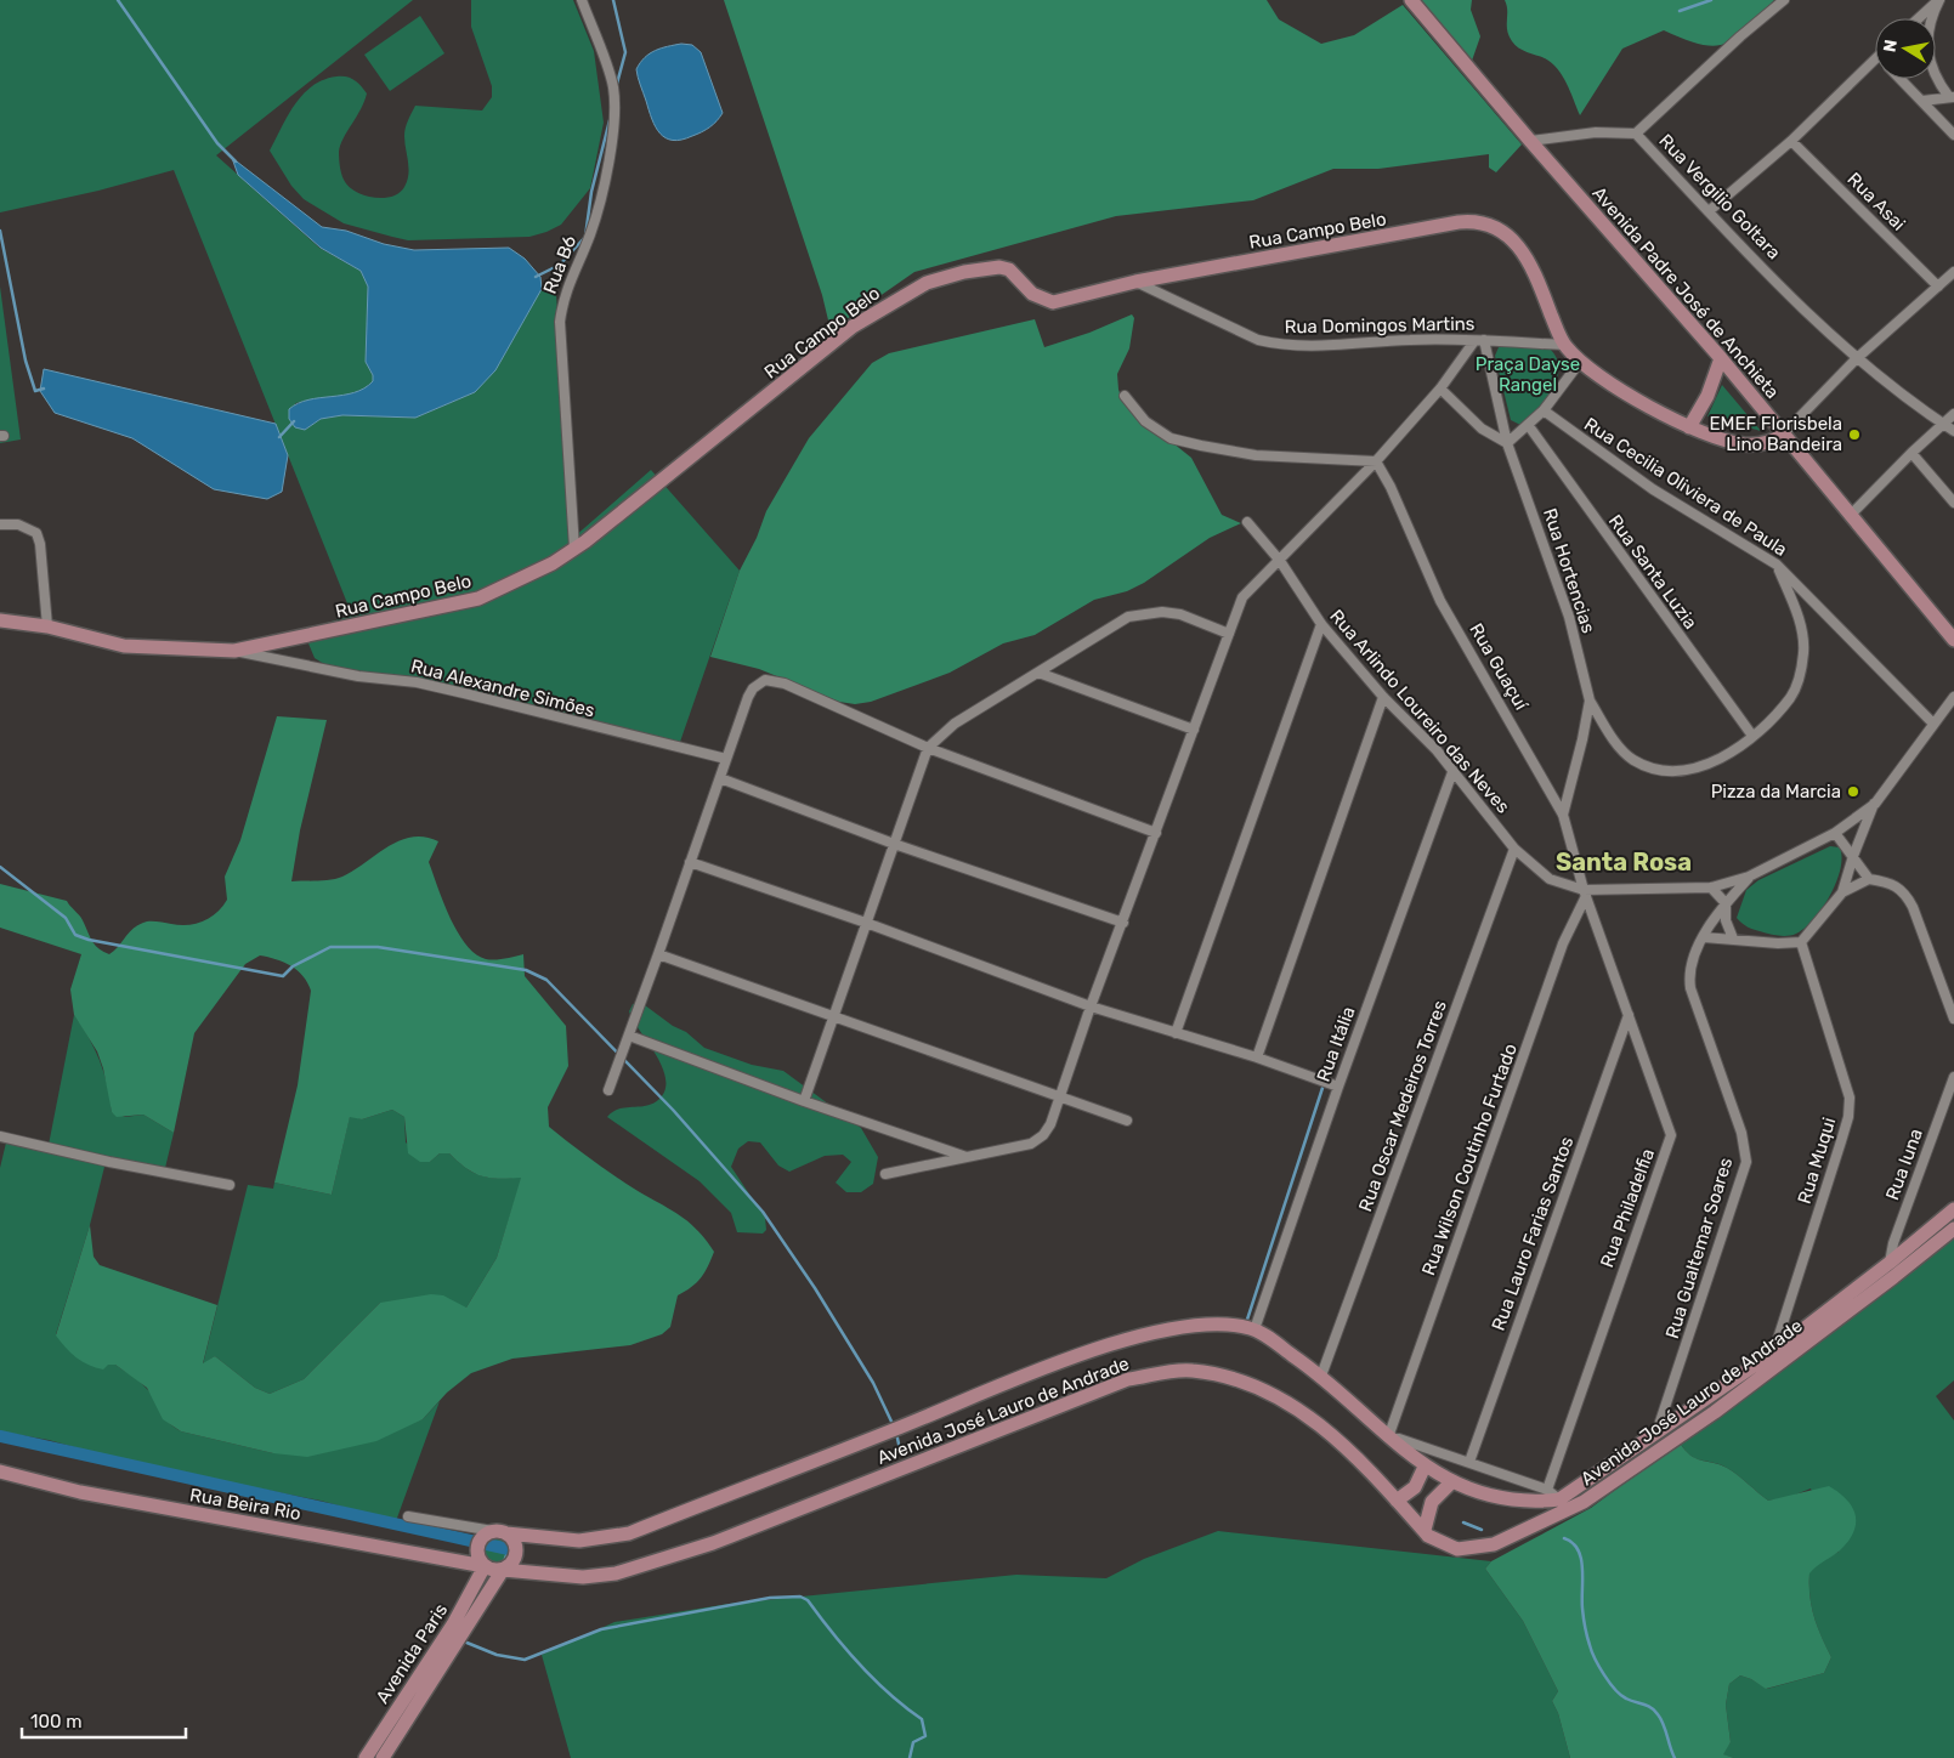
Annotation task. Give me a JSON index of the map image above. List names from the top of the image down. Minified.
{"streets":{"street":["Rua Vergilio Goltara","Rua Asai","Rua Campo Belo","Rua B6","Avenida Padre José de Anchieta","Rua Domingos Martins","Rua Cecilia Oliviera de Paula","Rua Hortencias","Rua Santa Luzia","Rua Guaçuí","Rua Alexandre Simões","Rua Arlindo Loureiro das Neves","Rua Itália","Rua Oscar Medeiros Torres","Rua Wilson Coutinho Furtado","Rua Muqui","Rua Iuna","Rua Philadelfia","Rua Lauro Farias Santos","Rua Gualtemar Soares","Avenida José Lauro de Andrade","Rua Beira Rio","Avenida Paris"]},"crossings":[["Rua Vergilio Goltara","Avenida Padre José de Anchieta"],["Rua Campo Belo","Rua B6"],["Rua Campo Belo","Avenida Padre José de Anchieta"],["Rua Campo Belo","Rua Domingos Martins"],["Rua Campo Belo","Rua Alexandre Simões"],["Rua Domingos Martins","Rua Hortencias"],["Rua Cecilia Oliviera de Paula","Rua Arlindo Loureiro das Neves"],["Rua Hortencias","Rua Guaçuí"],["Rua Guaçuí","Rua Arlindo Loureiro das Neves"],["Rua Guaçuí","Rua Wilson Coutinho Furtado"],["Rua Guaçuí","Rua Philadelfia"],["Rua Arlindo Loureiro das Neves","Rua Itália"],["Rua Arlindo Loureiro das Neves","Rua Oscar Medeiros Torres"],["Rua Arlindo Loureiro das Neves","Rua Wilson Coutinho Furtado"],["Rua Arlindo Loureiro das Neves","Rua Philadelfia"],["Rua Arlindo Loureiro das Neves","Rua Gualtemar Soares"],["Rua Itália","Avenida José Lauro de Andrade"],["Rua Wilson Coutinho Furtado","Rua Philadelfia"],["Rua Muqui","Avenida José Lauro de Andrade"],["Rua Iuna","Avenida José Lauro de Andrade"],["Rua Philadelfia","Rua Lauro Farias Santos"],["Rua Gualtemar Soares","Avenida José Lauro de Andrade"],["Avenida José Lauro de Andrade","Rua Beira Rio"],["Avenida José Lauro de Andrade","Avenida Paris"],["Rua Beira Rio","Avenida Paris"]],"districts":["Santa Rosa"],"parks":["Praça Dayse Rangel"],"places":["EMEF Florisbela Lino Bandeira","Pizza da Marcia"],"scale_bar":"100 m","north":"left"}
